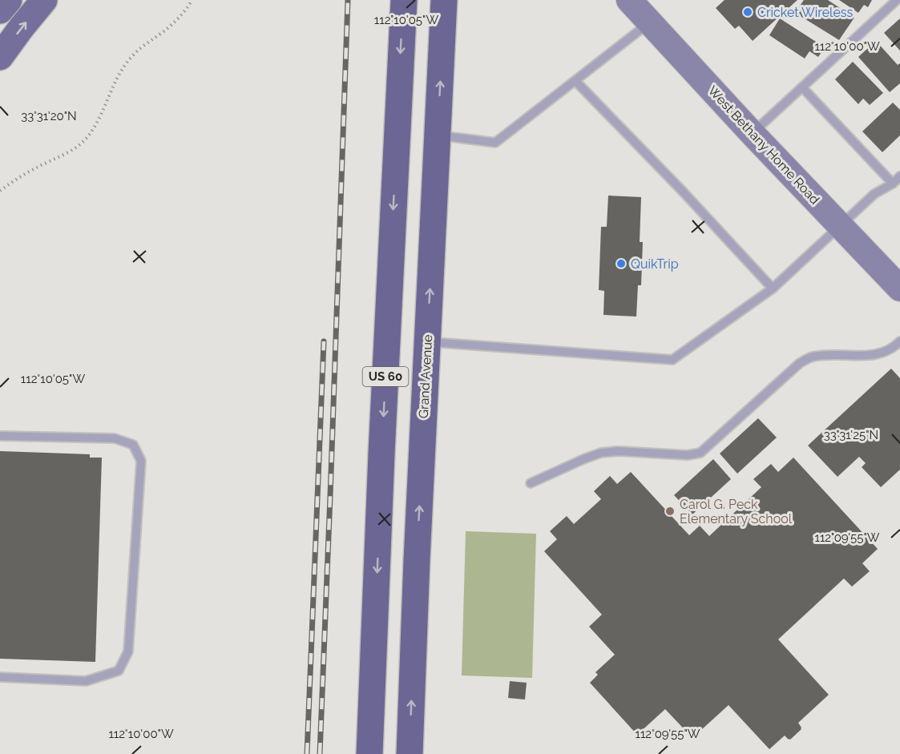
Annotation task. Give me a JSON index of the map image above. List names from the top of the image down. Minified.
{"streets":{"highway":["US 60","Grand Avenue"],"main road":["West Bethany Home Road"]},"places":["Cricket Wireless","QuikTrip","Carol G. Peck Elementary School"],"coordinates":["112°10'05\"W","112°10'00\"W","33°31'20\"N","33°31'25\"N","112°09'55\"W"]}
